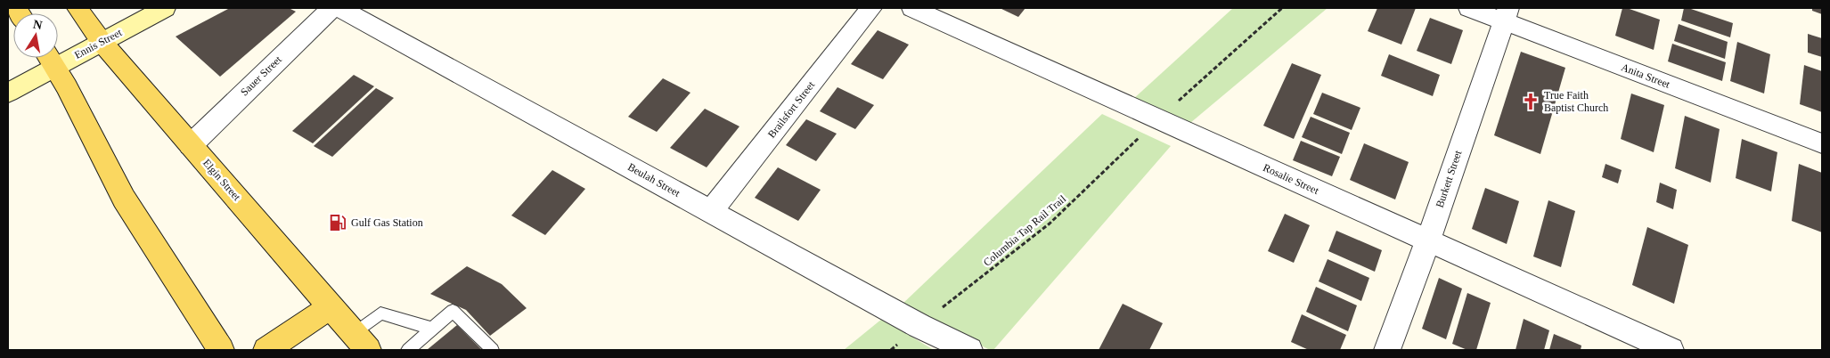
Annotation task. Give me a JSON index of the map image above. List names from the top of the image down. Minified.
{"streets":{"main road":["Elgin Street"],"street":["Ennis Street","Sauer Street","Anita Street","Brailsfort Street","Rosalie Street","Burkett Street","Beulah Street"],"path":["Columbia Tap Rail Trail"]},"crossings":[["Ennis Street","Elgin Street"],["Sauer Street","Elgin Street"],["Anita Street","Burkett Street"],["Brailsfort Street","Beulah Street"],["Rosalie Street","Burkett Street"]],"places":{"church":["True Faith Baptist Church"],"fuel station":["Gulf Gas Station"]},"north":"top"}
